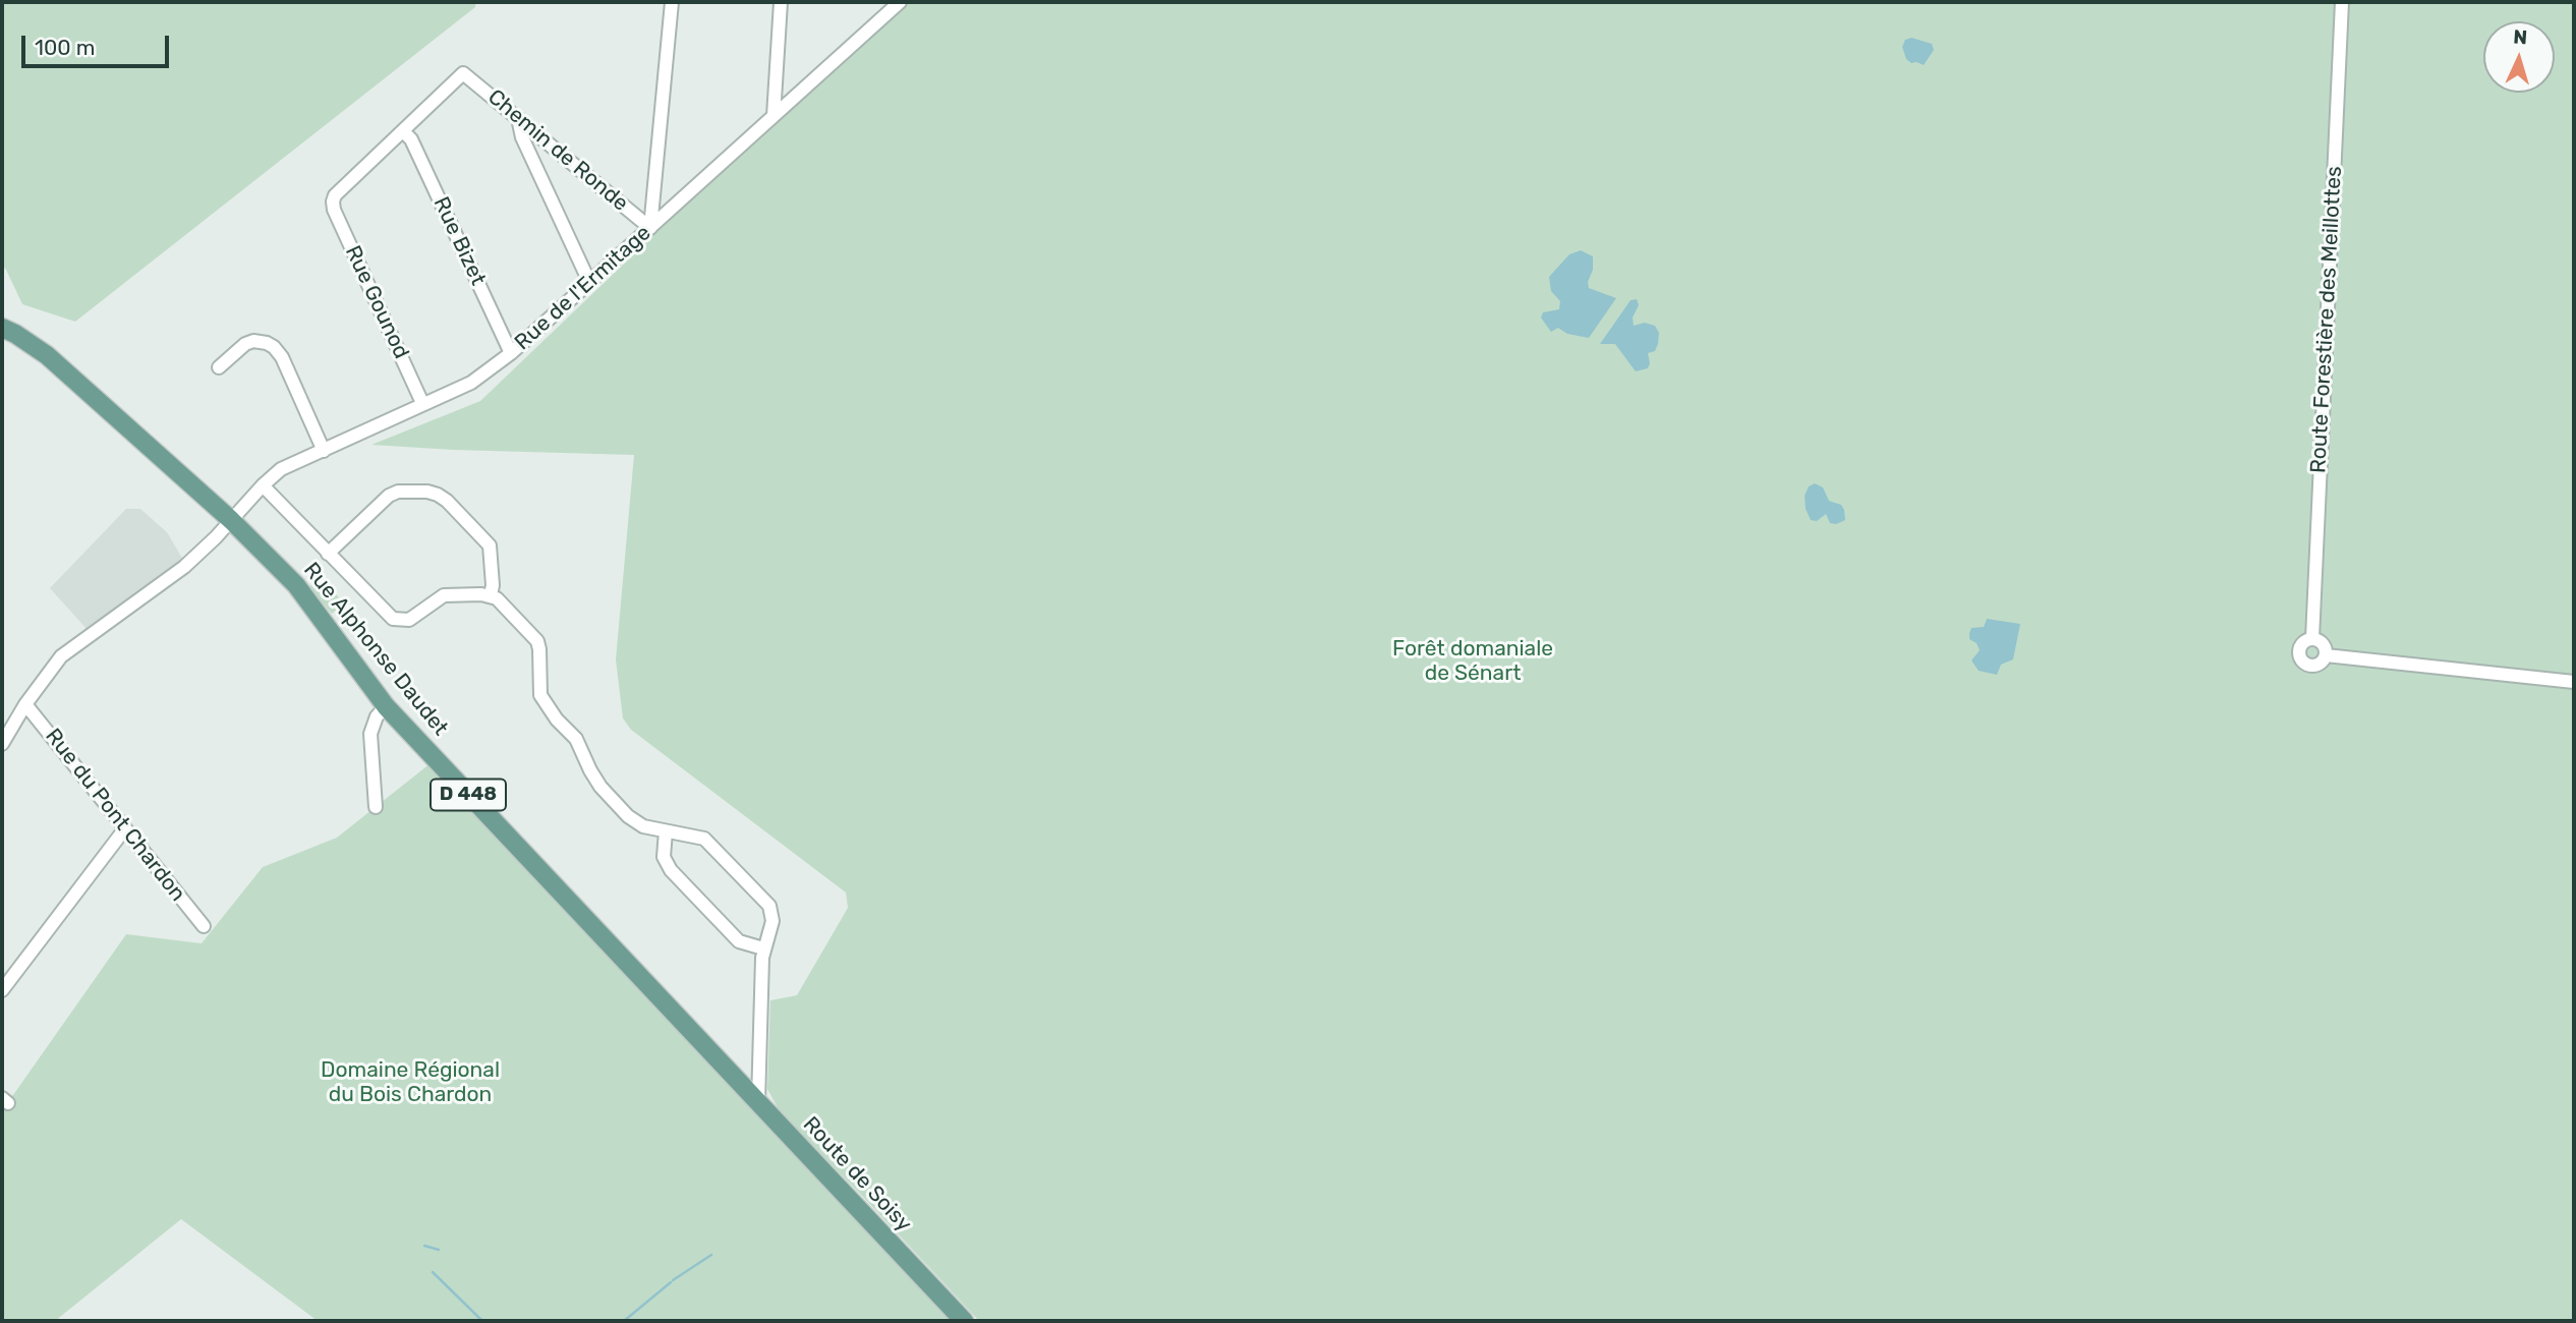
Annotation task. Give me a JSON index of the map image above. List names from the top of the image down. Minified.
{"streets":{"main road":["Rue Alphonse Daudet","D 448","Route de Soisy"],"street":["Chemin de Ronde","Rue Bizet","Rue de l'Ermitage","Rue Gounod","Route Forestière des Meillottes","Rue du Pont Chardon"]},"crossings":[["Chemin de Ronde","Rue Bizet"],["Chemin de Ronde","Rue de l'Ermitage"],["Chemin de Ronde","Rue Gounod"],["Rue Bizet","Rue de l'Ermitage"],["Rue Bizet","Rue Gounod"],["Rue de l'Ermitage","Rue Gounod"],["Rue de l'Ermitage","Rue Alphonse Daudet"],["Rue de l'Ermitage","Rue du Pont Chardon"],["Rue Alphonse Daudet","Route de Soisy"]],"parks":["Forêt domaniale de Sénart","Domaine Régional du Bois Chardon"],"scale_bar":"100 m","north":"top"}
